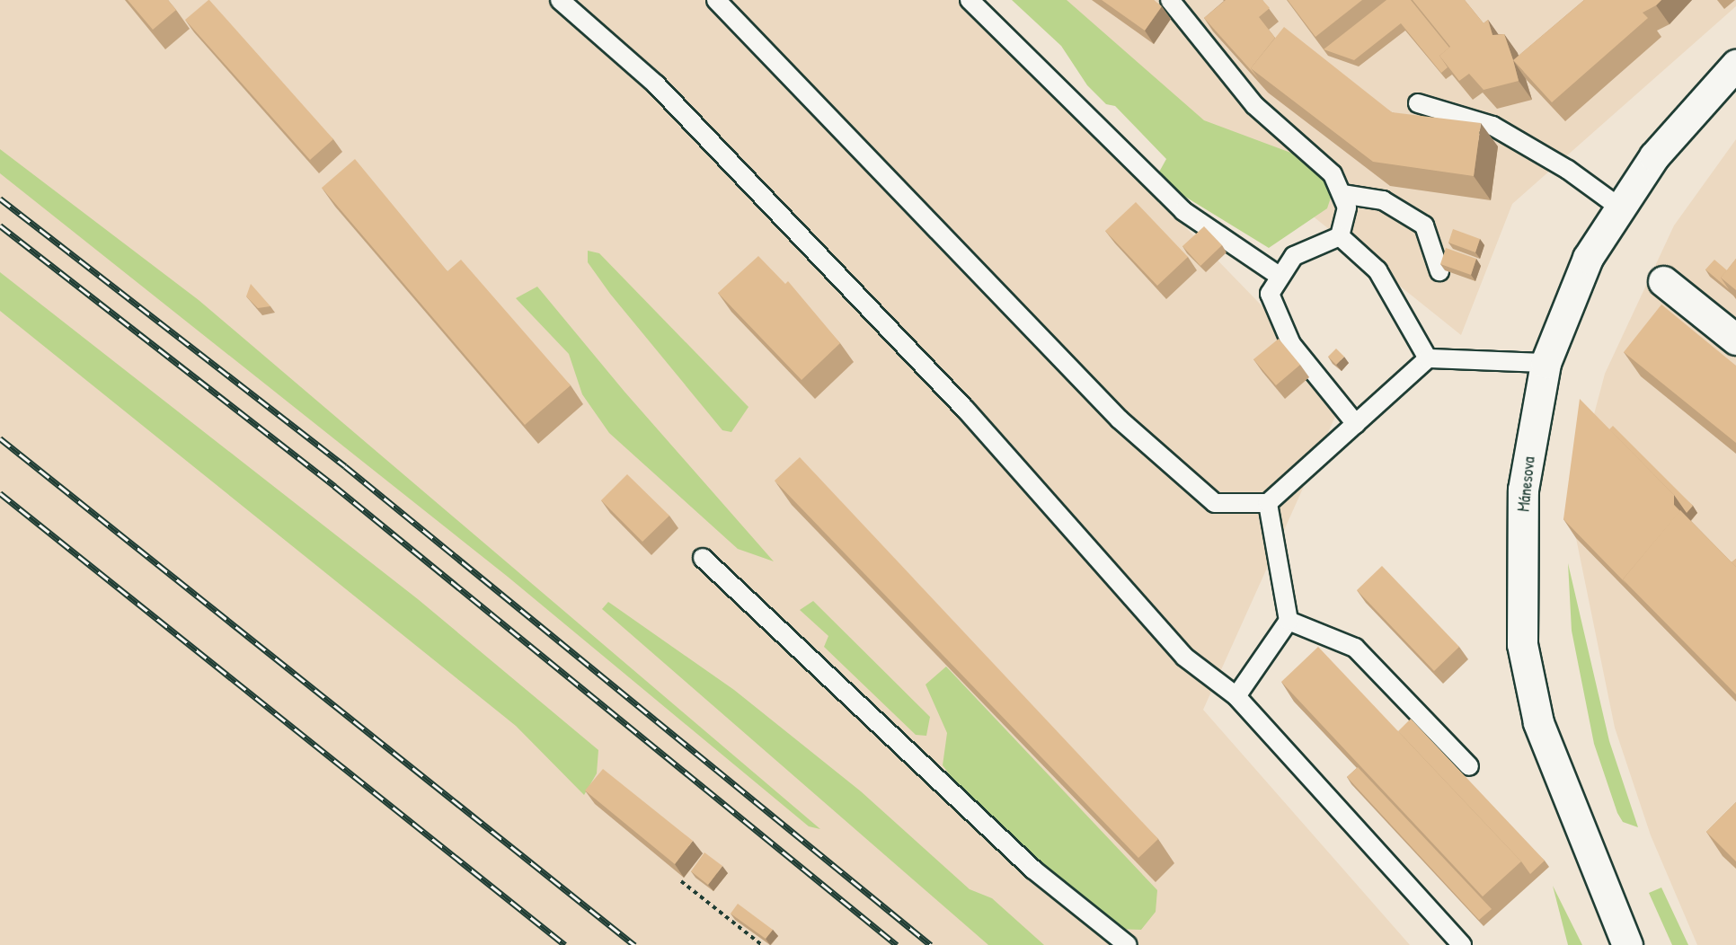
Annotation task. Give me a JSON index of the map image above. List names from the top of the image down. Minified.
{"streets":{"main road":["Mánesova"]}}
